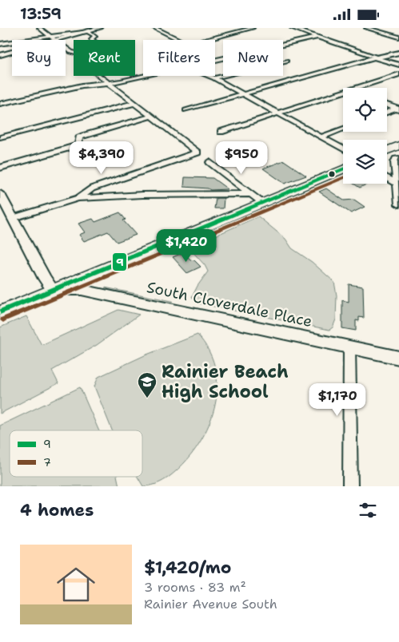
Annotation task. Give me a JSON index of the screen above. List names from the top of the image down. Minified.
{"streets":{"street":["South Cloverdale Place"]},"places":{"school or university":["Rainier Beach High School"]},"lines":["transit line 9","transit line 7"],"legend":["9","7"],"page":{"status":"13:59","chip":["Buy","Rent","Filters","New"],"price":["$4,390","$950","$1,420","$1,170"],"heading":"4 homes","list":[{"name":"$1,420/mo","note":"3 rooms · 83 m² · Rainier Avenue South"}]}}
